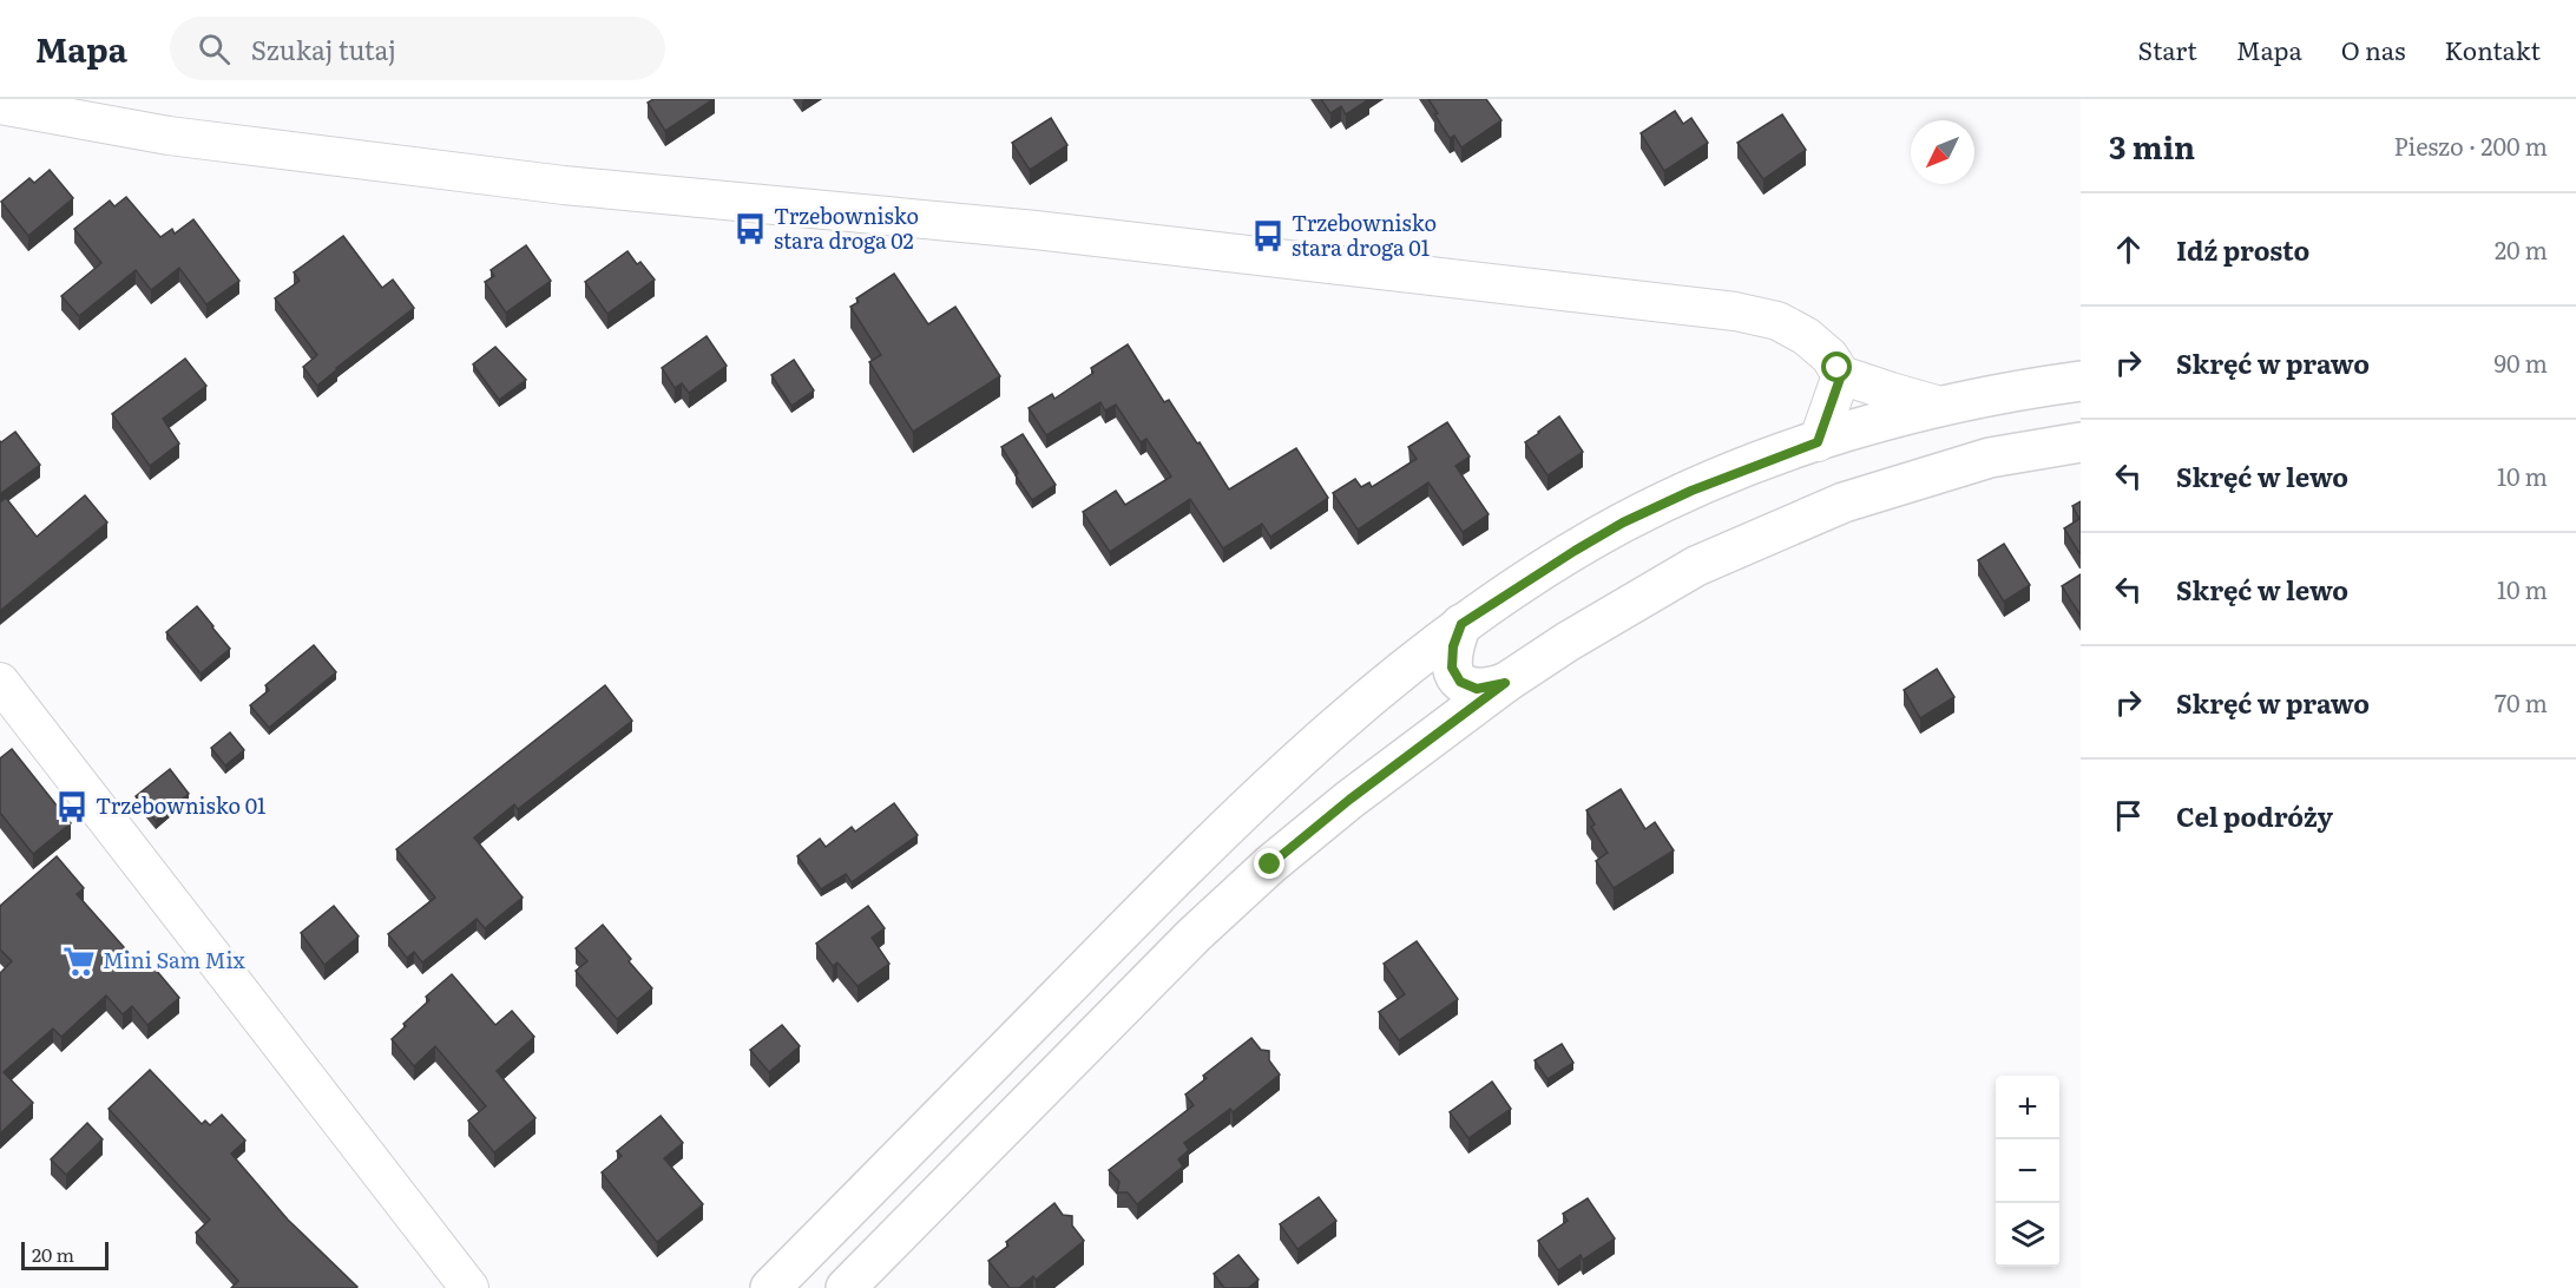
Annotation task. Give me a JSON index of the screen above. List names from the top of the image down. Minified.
{"places":{"bus stop":["Trzebownisko stara droga 02","Trzebownisko stara droga 01","Trzebownisko 01"],"supermarket":["Mini Sam Mix"]},"scale_bar":"20 m","north":"bottom left","page":{"header":"Mapa","search":"Szukaj tutaj","nav":["Start","Mapa","O nas","Kontakt"],"heading":["3 min","Pieszo · 200 m"],"list":[["Idź prosto","20 m"],["Skręć w prawo","90 m"],["Skręć w lewo","10 m"],["Skręć w lewo","10 m"],["Skręć w prawo","70 m"],"Cel podróży"],"map_buttons":["+","−"],"scale":"20 m"}}
